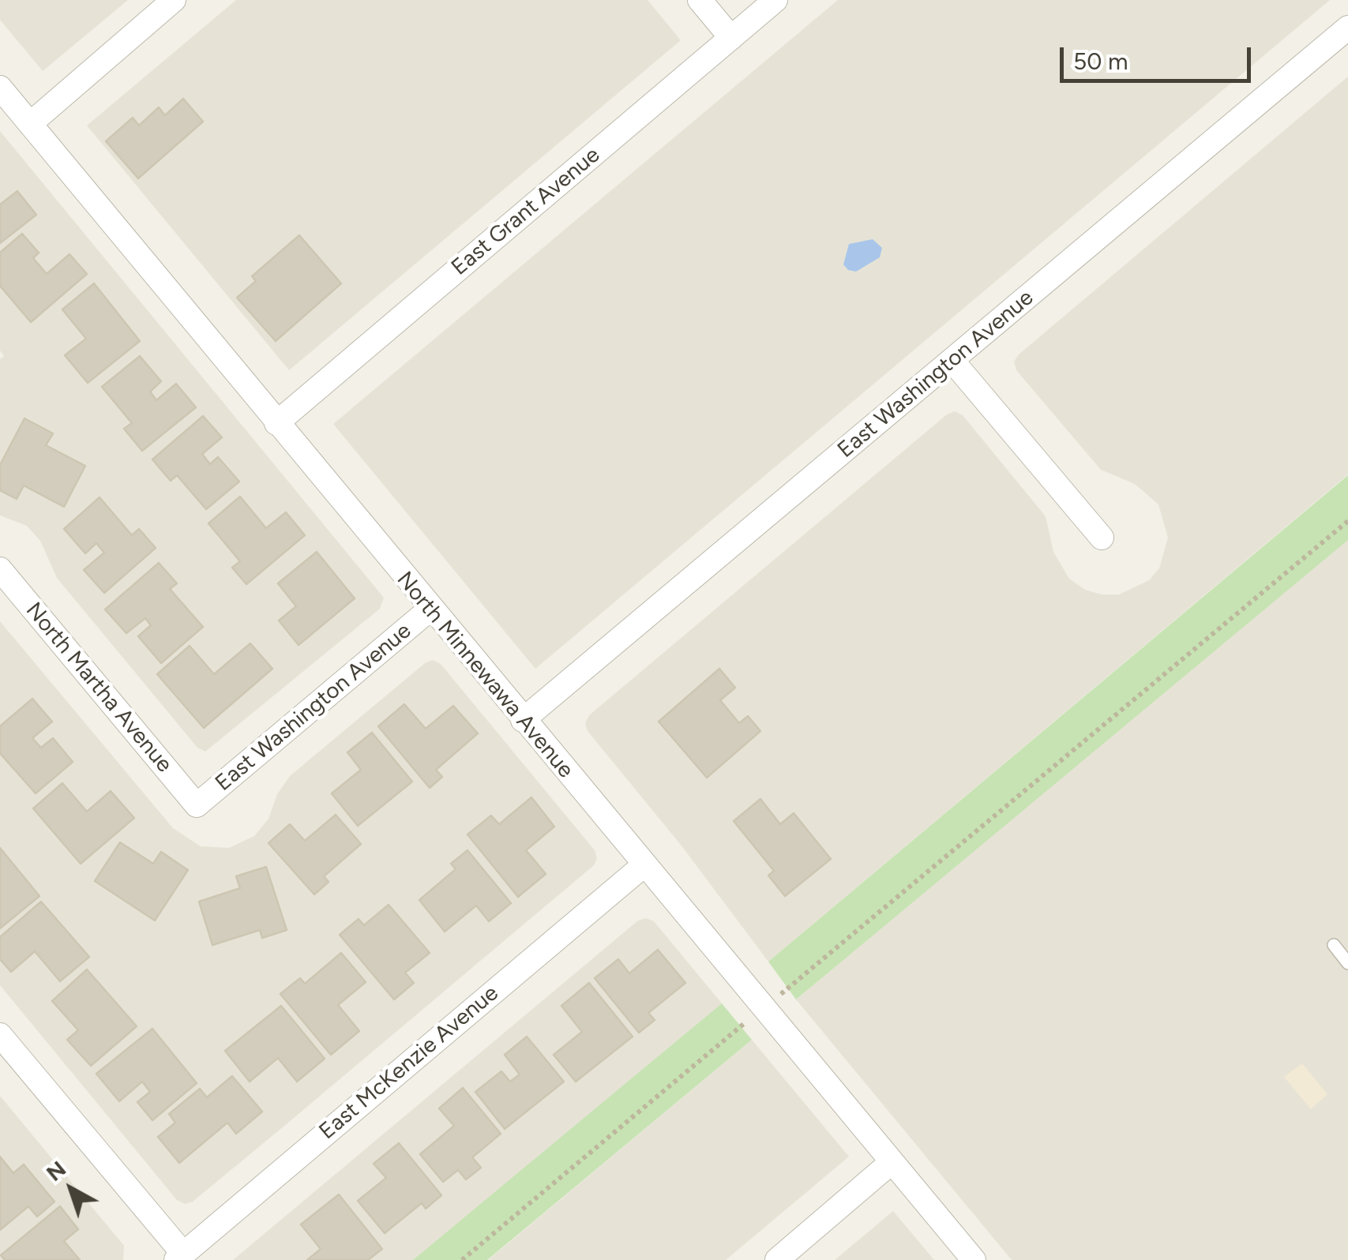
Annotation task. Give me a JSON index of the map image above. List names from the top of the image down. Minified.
{"streets":{"street":["East Grant Avenue","East Washington Avenue","North Minnewawa Avenue","North Martha Avenue","East McKenzie Avenue"]},"crossings":[["East Grant Avenue","North Minnewawa Avenue"],["East Washington Avenue","North Minnewawa Avenue"],["East Washington Avenue","North Martha Avenue"],["North Minnewawa Avenue","East McKenzie Avenue"]],"scale_bar":"50 m","north":"top left"}
